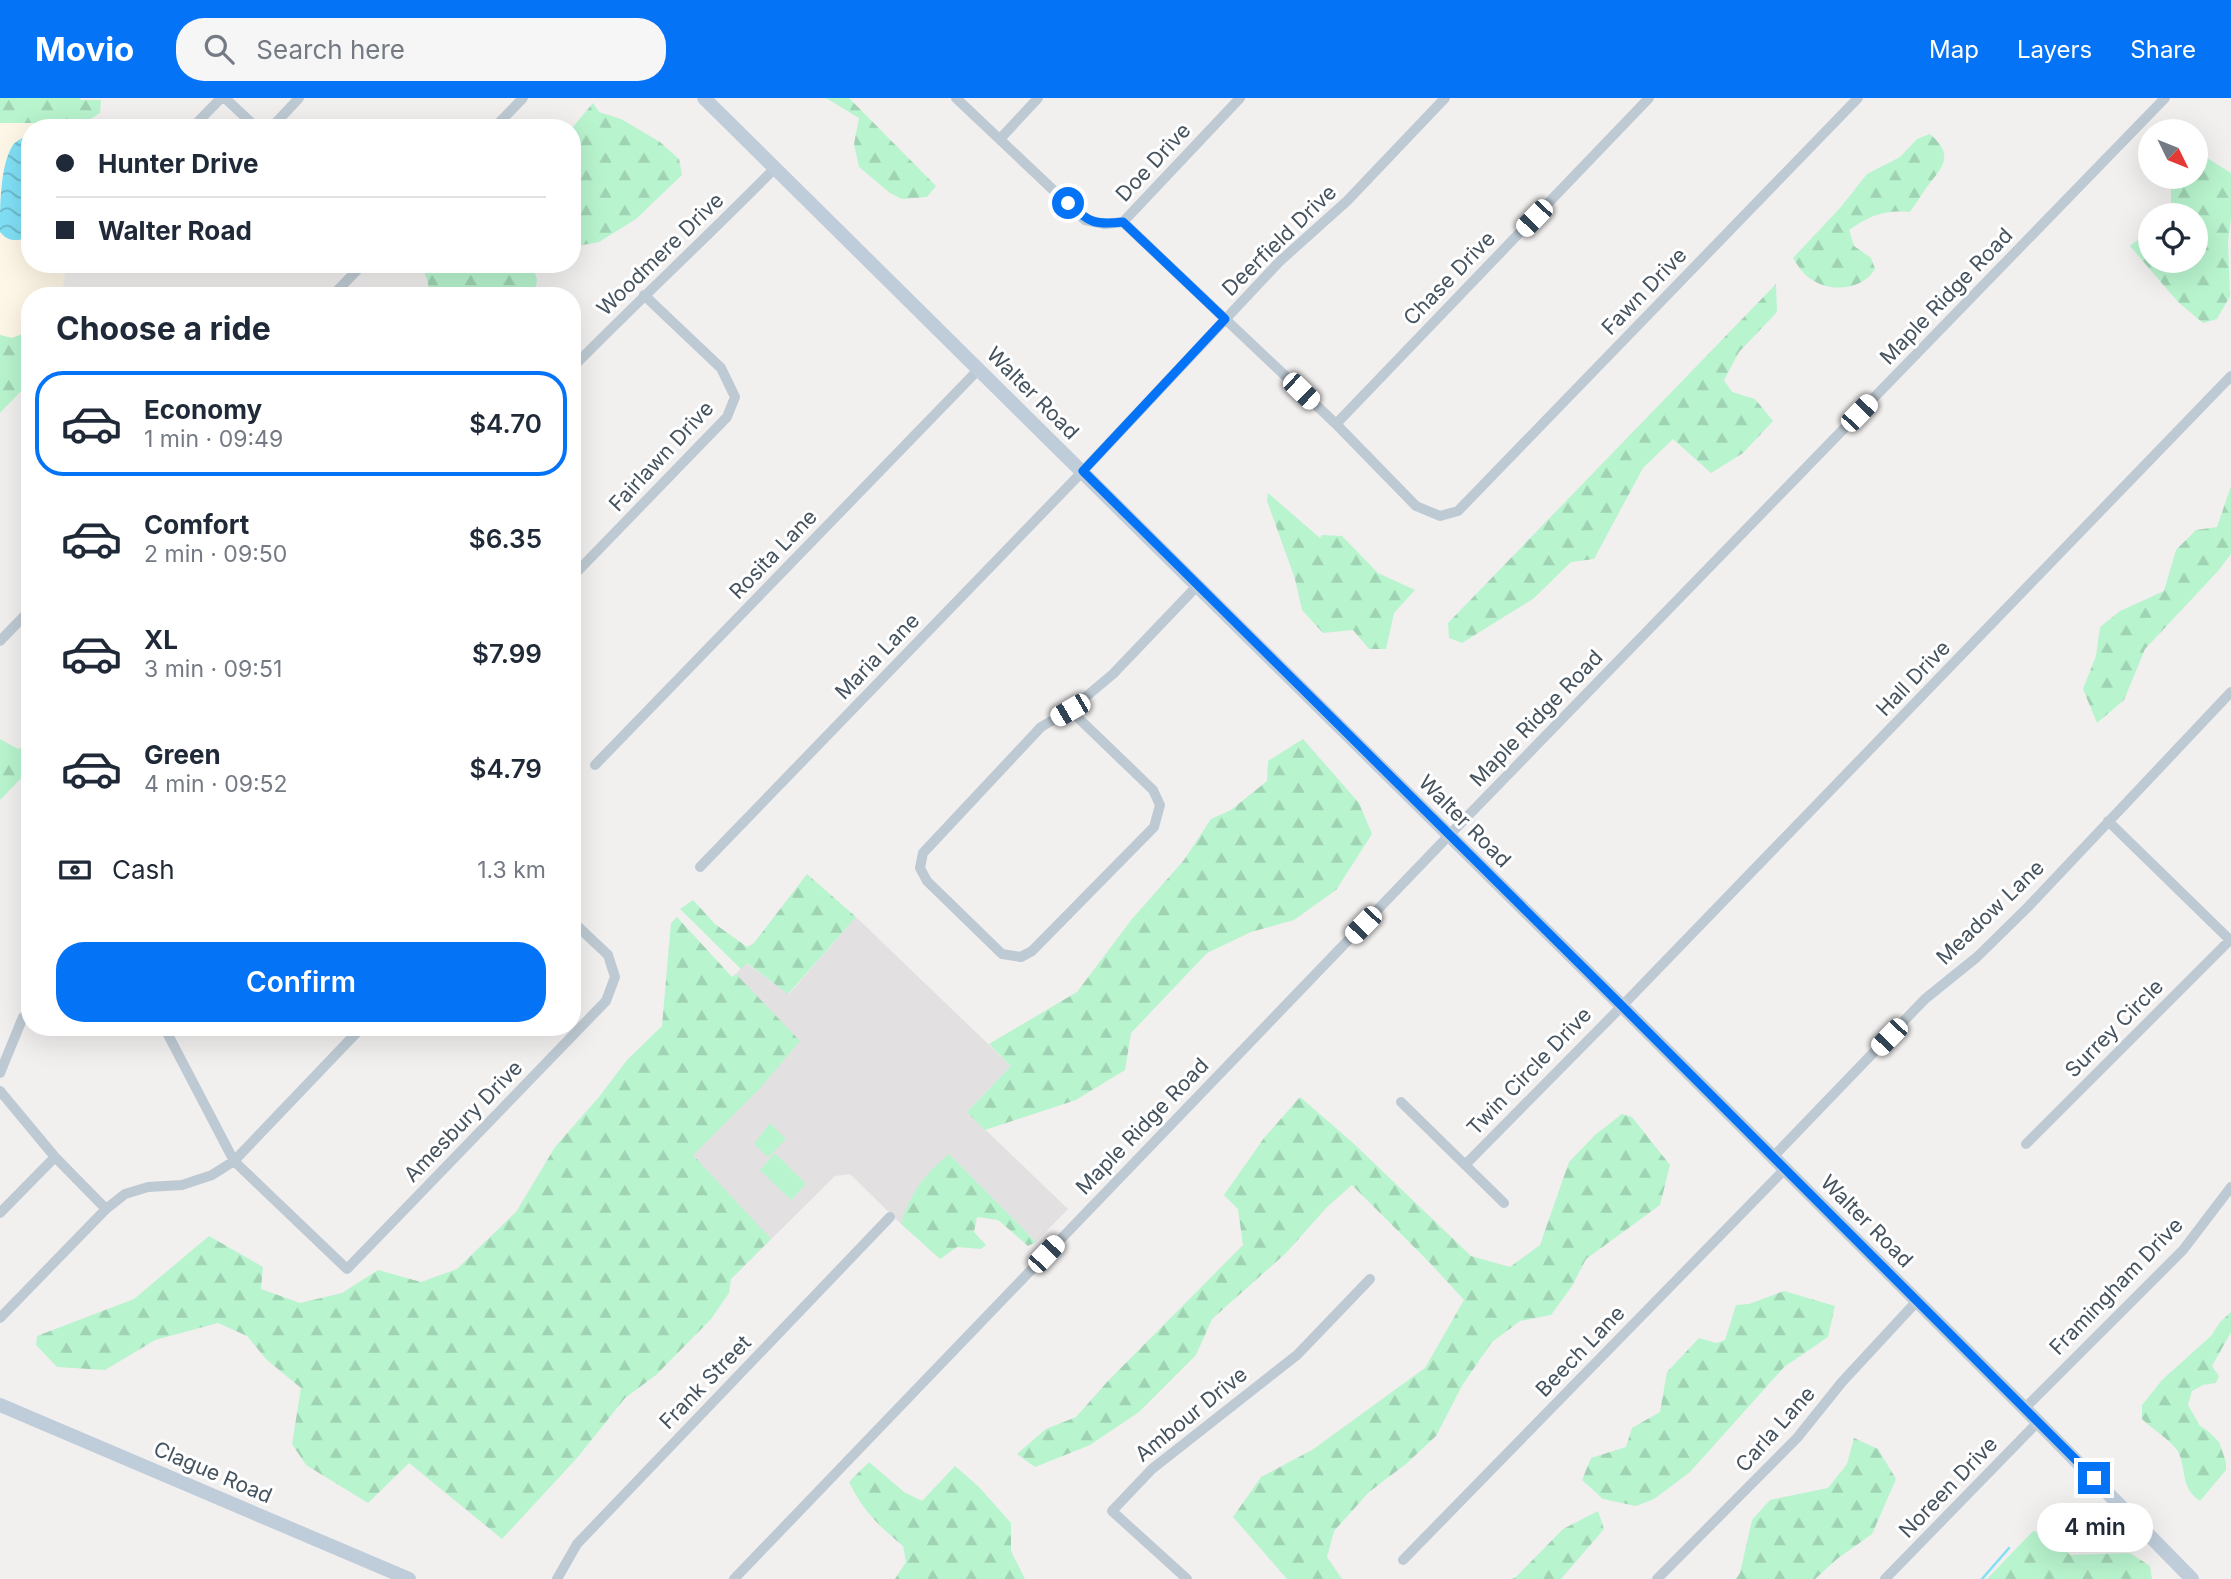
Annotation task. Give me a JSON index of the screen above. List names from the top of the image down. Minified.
{"streets":{"street":["Doe Drive","Deerfield Drive","Woodmere Drive","Chase Drive","Fawn Drive","Maple Ridge Road","Walter Road","Fairlawn Drive","Rosita Lane","Maria Lane","Hall Drive","Meadow Lane","Surrey Circle","Twin Circle Drive","Amesbury Drive","Framingham Drive","Beech Lane","Frank Street","Ambour Drive","Carla Lane","Clague Road","Noreen Drive"]},"crossings":[["Deerfield Drive","Walter Road"],["Deerfield Drive","Maria Lane"],["Woodmere Drive","Walter Road"],["Woodmere Drive","Fairlawn Drive"],["Chase Drive","Fawn Drive"],["Maple Ridge Road","Walter Road"],["Walter Road","Rosita Lane"],["Walter Road","Maria Lane"],["Walter Road","Hall Drive"],["Walter Road","Meadow Lane"],["Walter Road","Twin Circle Drive"],["Walter Road","Framingham Drive"],["Walter Road","Beech Lane"],["Walter Road","Carla Lane"],["Walter Road","Noreen Drive"],["Hall Drive","Twin Circle Drive"]],"north":"bottom right","page":{"header":"Movio","search":"Search here","nav":["Map","Layers","Share"],"banner":["Hunter Drive","Walter Road"],"heading":"Choose a ride","list":[{"name":"Economy","note":"1 min · 09:49","value":"$4.70"},{"name":"Comfort","note":"2 min · 09:50","value":"$6.35"},{"name":"XL","note":"3 min · 09:51","value":"$7.99"},{"name":"Green","note":"4 min · 09:52","value":"$4.79"}],"pay":["Cash","1.3 km"],"buttons":"Confirm","bubble":"4 min"}}
